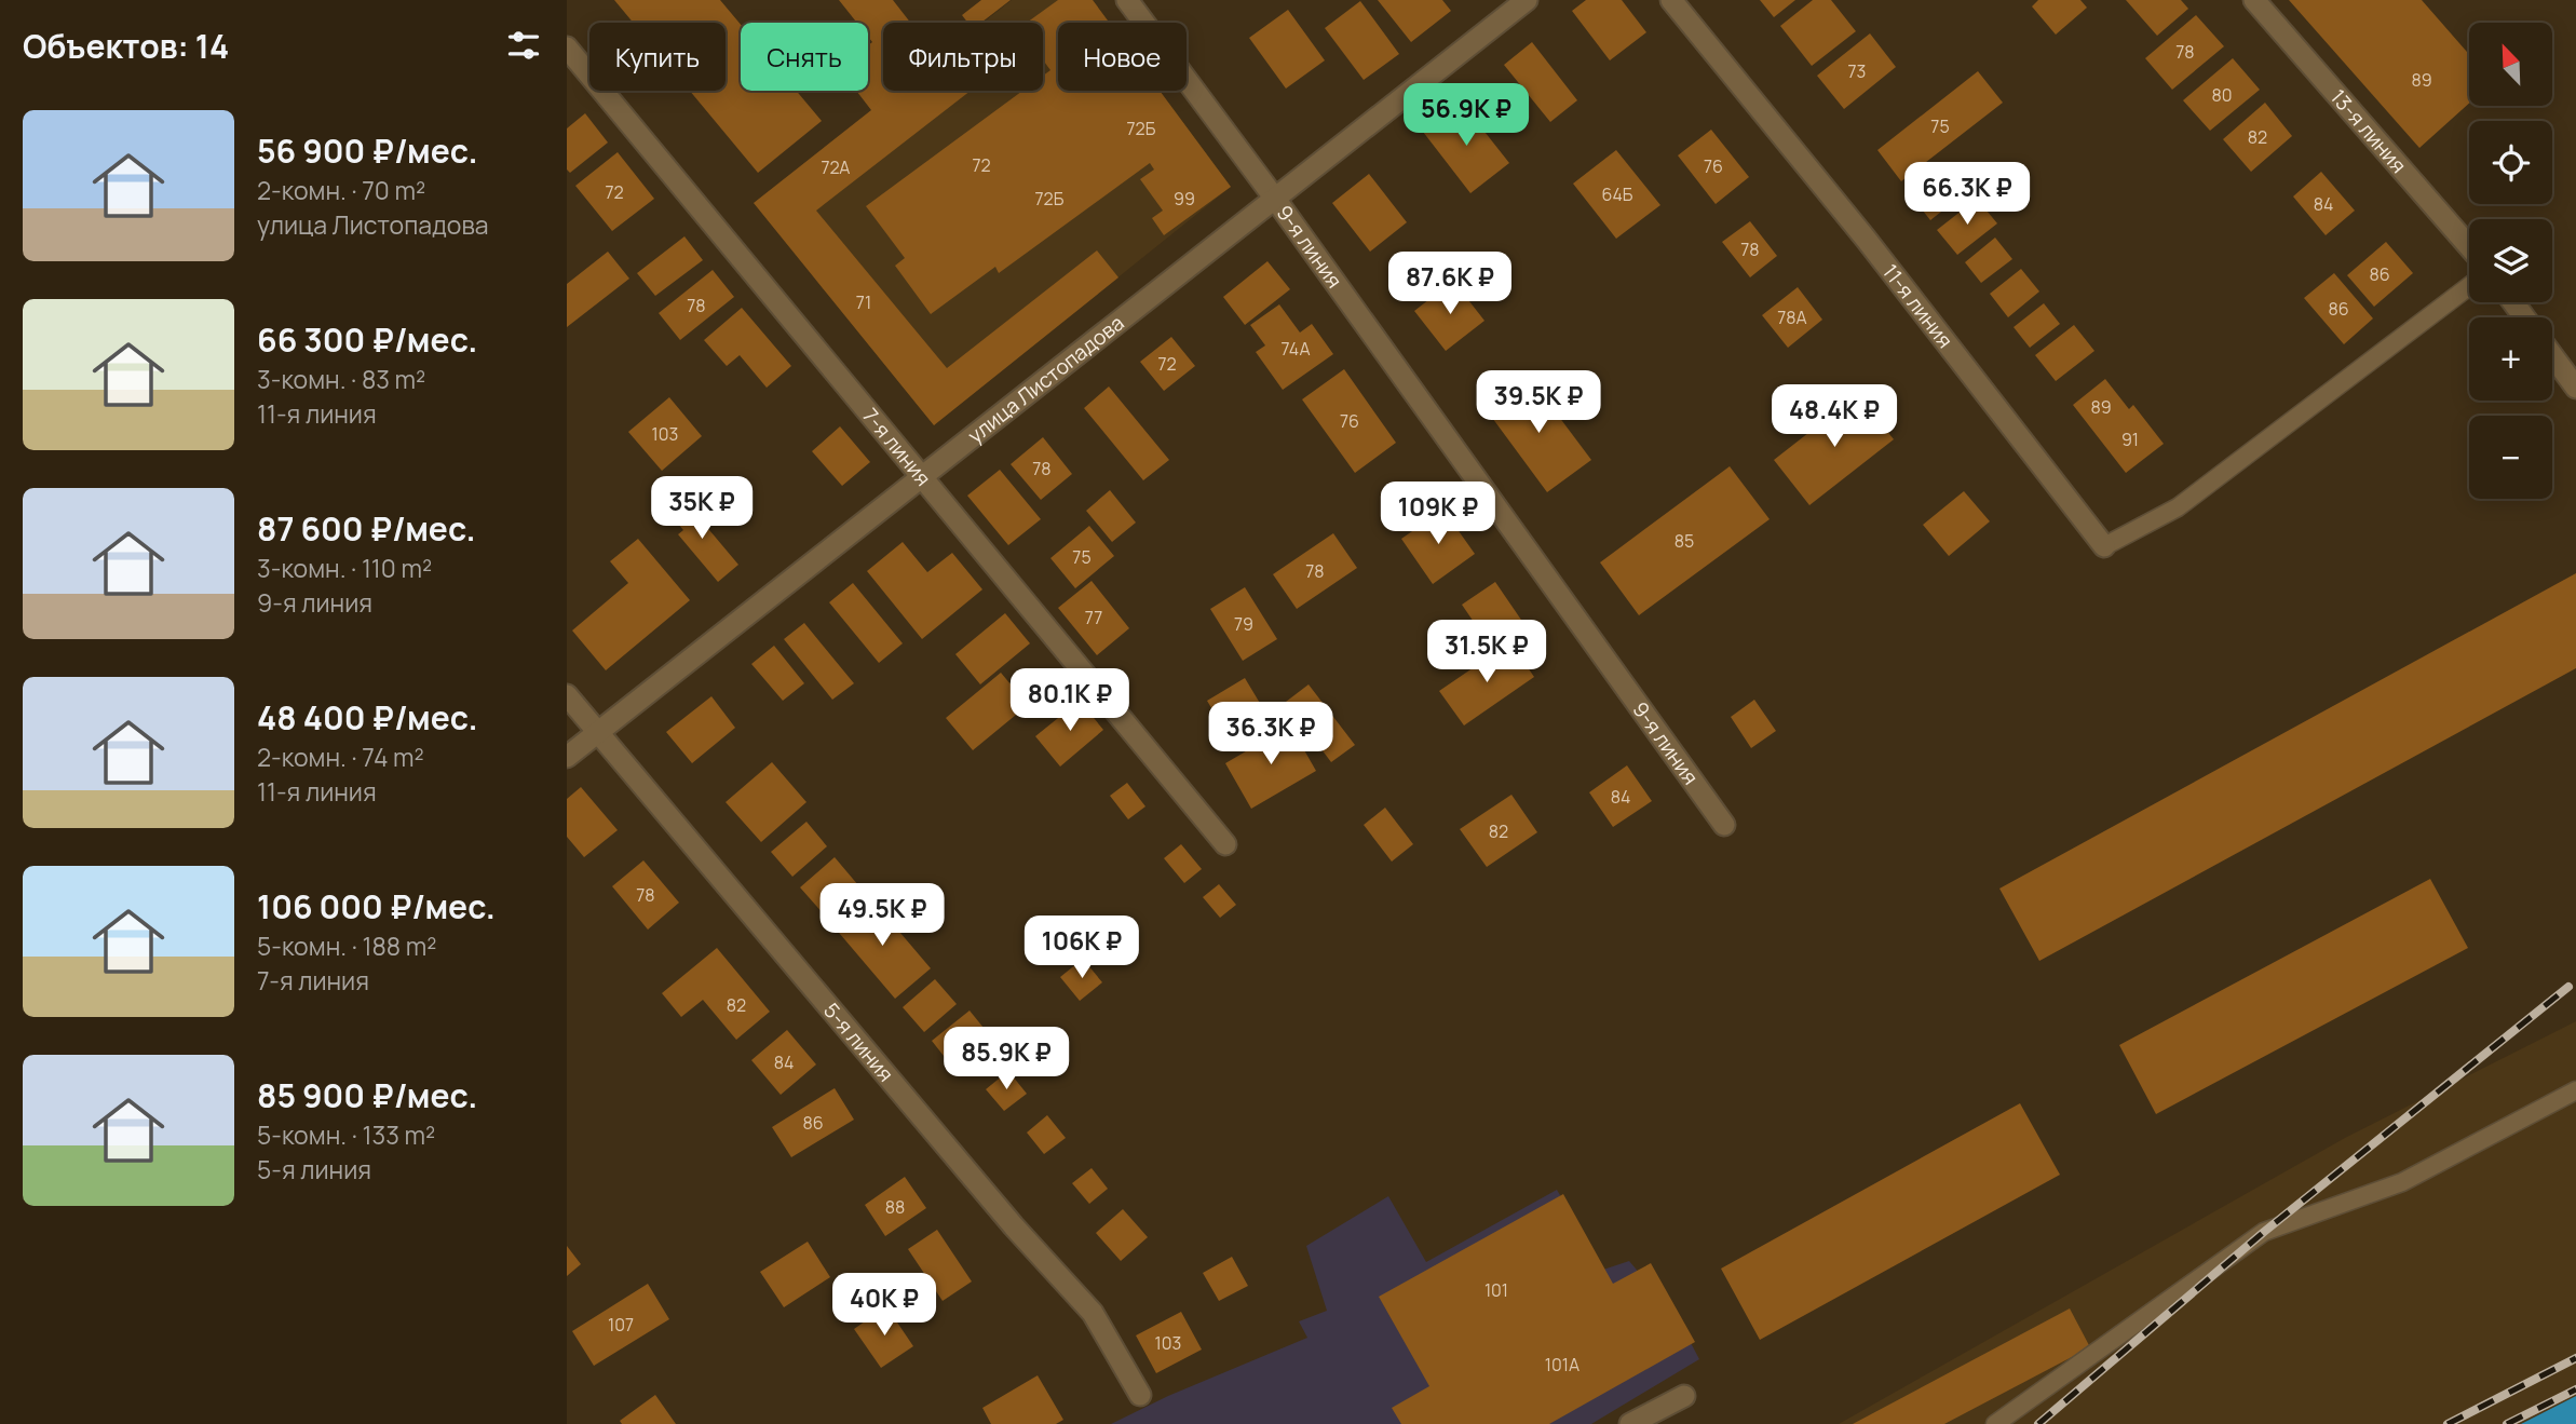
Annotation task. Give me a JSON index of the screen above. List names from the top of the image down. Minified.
{"streets":{"street":["13-я линия","9-я линия","11-я линия","улица Листопадова","7-я линия","5-я линия"]},"crossings":[["9-я линия","улица Листопадова"],["улица Листопадова","7-я линия"],["улица Листопадова","5-я линия"]],"house_numbers":["78","73","89","80","75","72Б","82","72","76","72А","72","64Б","72Б","99","84","78","86","71","78","86","78А","74А","72","89","76","103","91","78","85","75","78","77","79","84","82","78","82","84","86","88","101","107","103","101А"],"north":"top left","page":{"heading":"Объектов: 14","map_buttons":["+","−"],"chip":["Купить","Снять","Фильтры","Новое"],"price":["56.9K ₽","66.3K ₽","87.6K ₽","39.5K ₽","48.4K ₽","35K ₽","109K ₽","31.5K ₽","80.1K ₽","36.3K ₽","49.5K ₽","106K ₽","85.9K ₽","40K ₽"],"list":[{"name":"56 900 ₽/мес.","note":"2-комн. · 70 m² · улица Листопадова"},{"name":"66 300 ₽/мес.","note":"3-комн. · 83 m² · 11-я линия"},{"name":"87 600 ₽/мес.","note":"3-комн. · 110 m² · 9-я линия"},{"name":"48 400 ₽/мес.","note":"2-комн. · 74 m² · 11-я линия"},{"name":"106 000 ₽/мес.","note":"5-комн. · 188 m² · 7-я линия"},{"name":"85 900 ₽/мес.","note":"5-комн. · 133 m² · 5-я линия"}]}}
